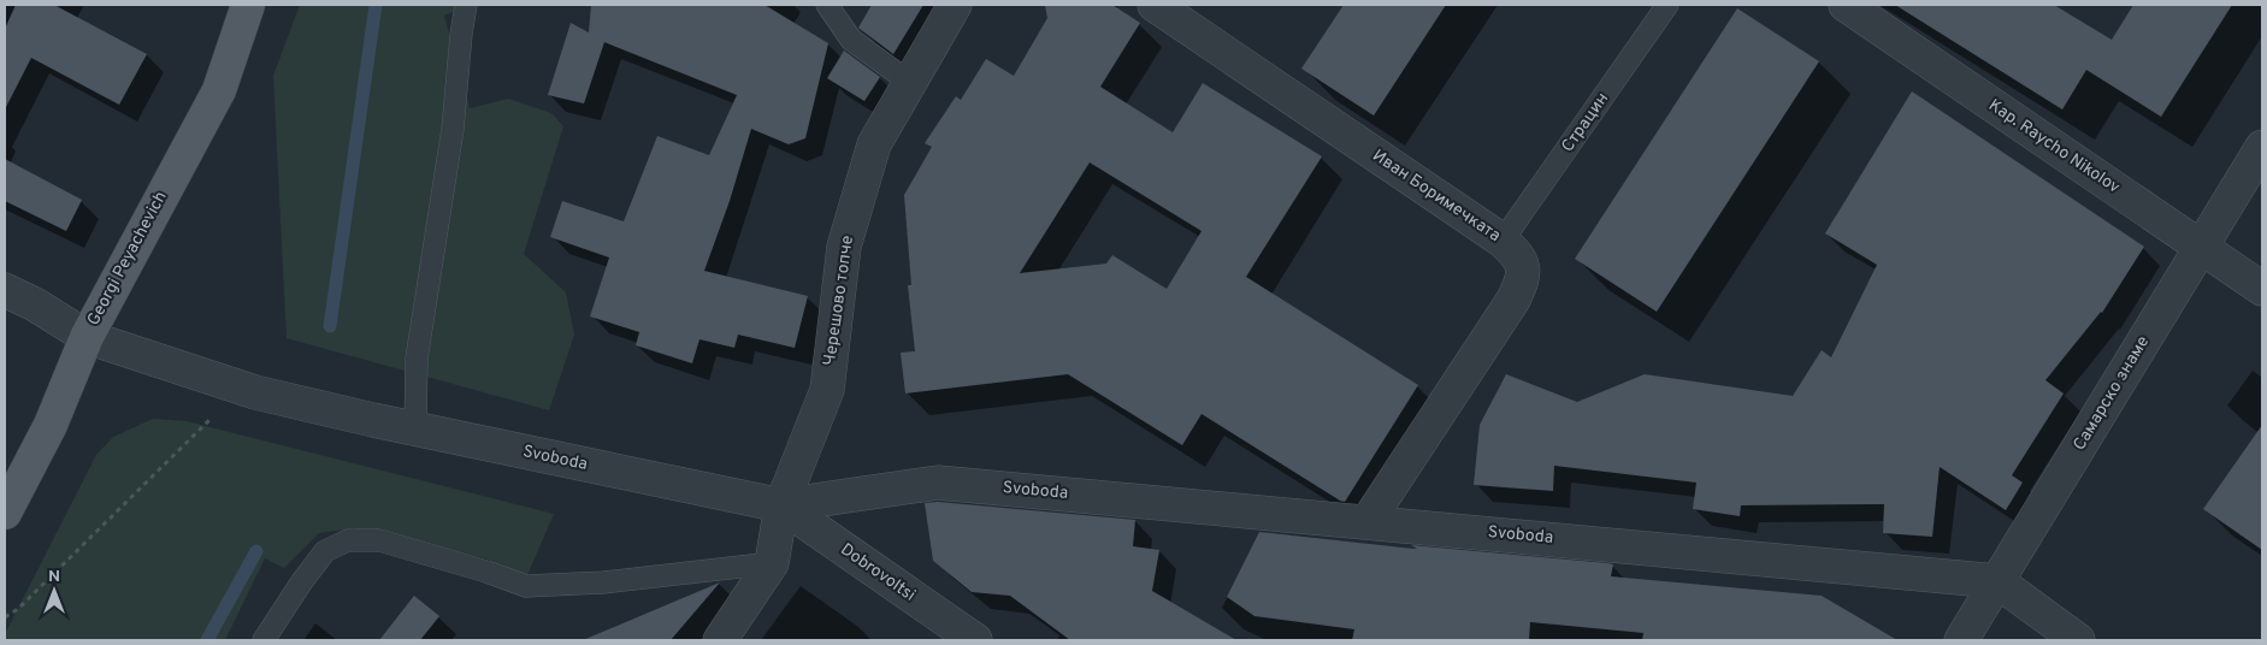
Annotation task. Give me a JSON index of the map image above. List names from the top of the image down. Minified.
{"streets":{"main road":["Georgi Peyachevich"],"street":["Kap. Raycho Nikolov","Иван Боримечката","Черешово топче","Самарско знаме","Svoboda","Dobrovoltsi"],"lane":["Страцин"]},"crossings":[["Страцин","Иван Боримечката"],["Kap. Raycho Nikolov","Самарско знаме"],["Иван Боримечката","Svoboda"],["Georgi Peyachevich","Svoboda"],["Черешово топче","Svoboda"],["Черешово топче","Dobrovoltsi"],["Самарско знаме","Svoboda"],["Svoboda","Dobrovoltsi"]],"north":"top"}
